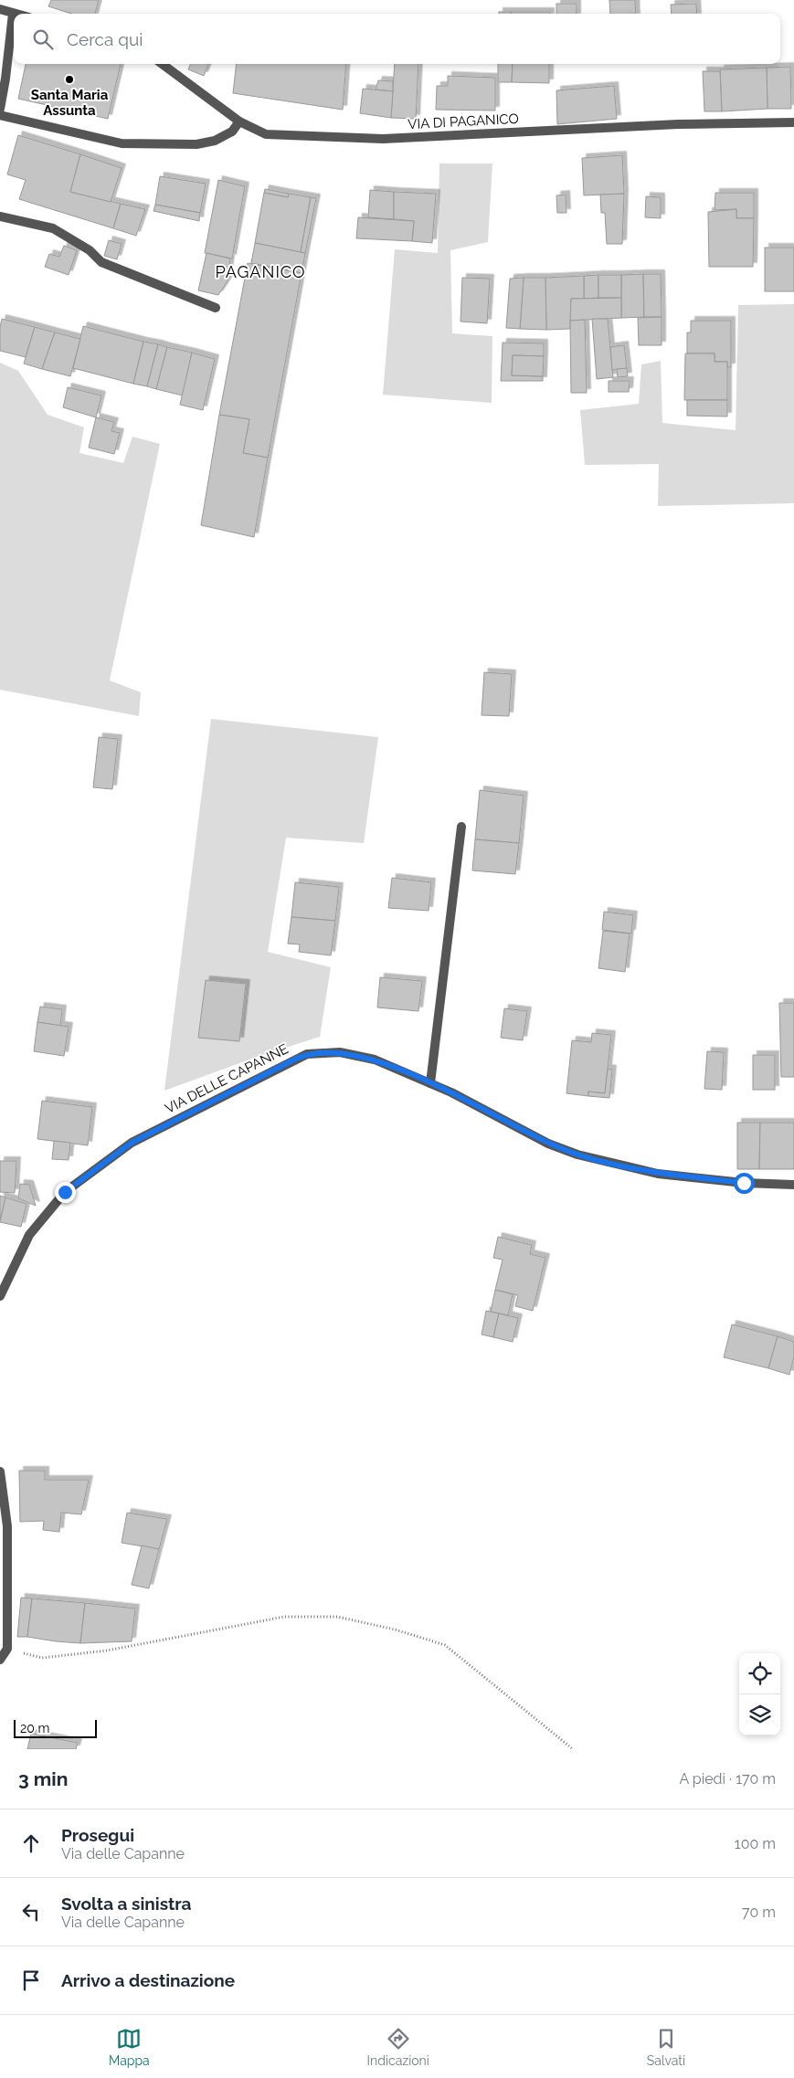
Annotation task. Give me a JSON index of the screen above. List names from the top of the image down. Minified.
{"streets":{"street":["VIA DI PAGANICO","VIA DELLE CAPANNE"]},"districts":["PAGANICO"],"places":["Santa Maria Assunta"],"scale_bar":"20 m","page":{"search":"Cerca qui","scale":"20 m","heading":["3 min","A piedi · 170 m"],"list":[["Prosegui","Via delle Capanne","100 m"],["Svolta a sinistra","Via delle Capanne","70 m"],"Arrivo a destinazione"],"nav":["Mappa","Indicazioni","Salvati"]}}
